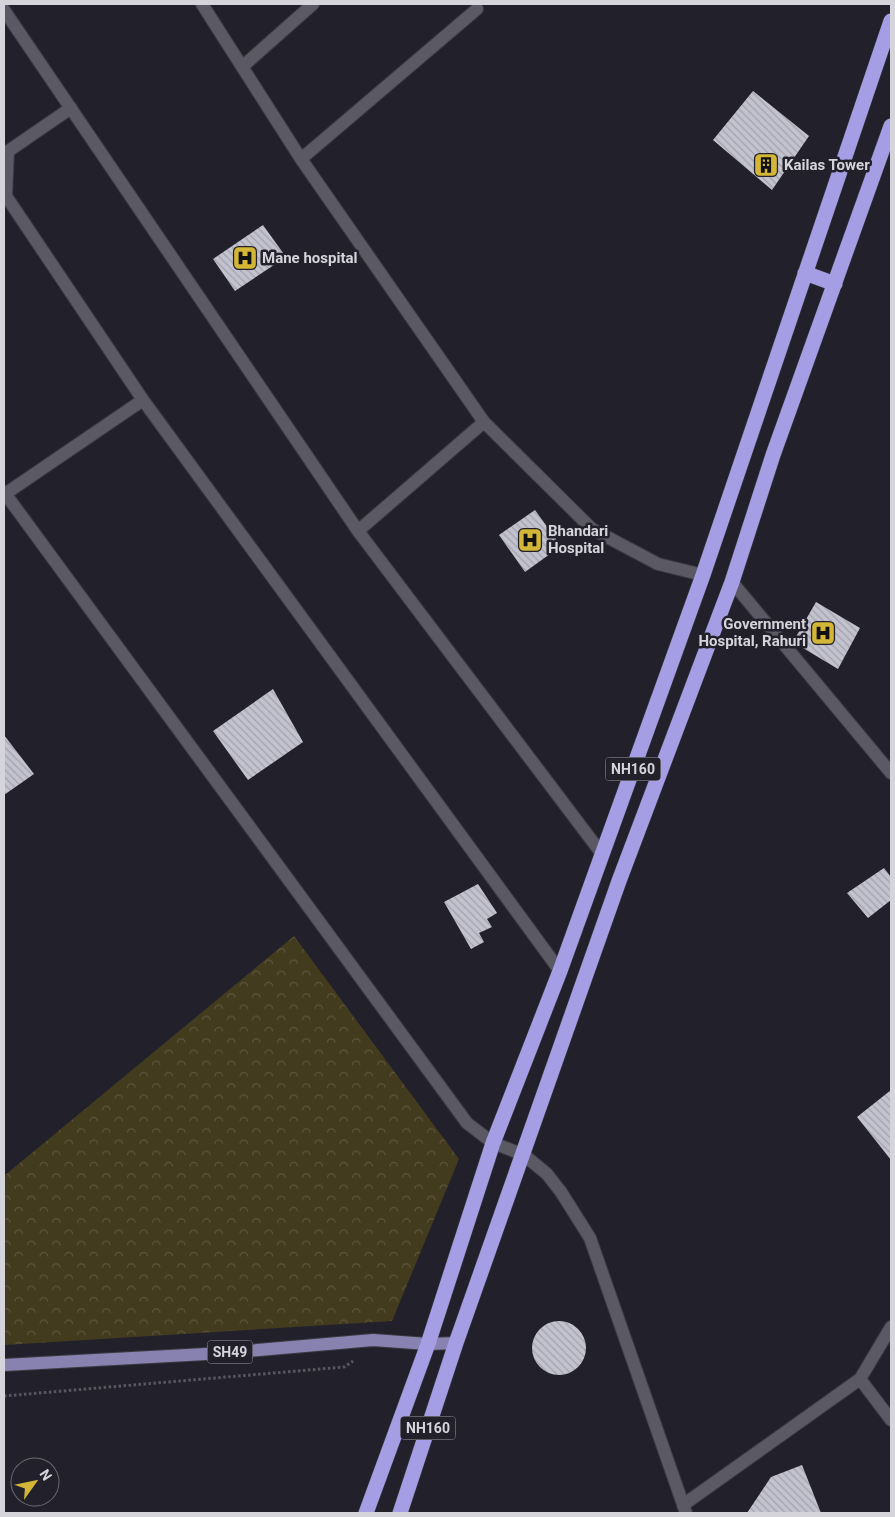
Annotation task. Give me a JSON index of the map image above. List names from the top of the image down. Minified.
{"streets":{"highway":["NH160"],"main road":["SH49"]},"crossings":[["NH160","SH49"]],"places":{"building":["Kailas Tower"],"hospital":["Mane hospital","Bhandari Hospital","Government Hospital, Rahuri"]},"north":"top right"}
